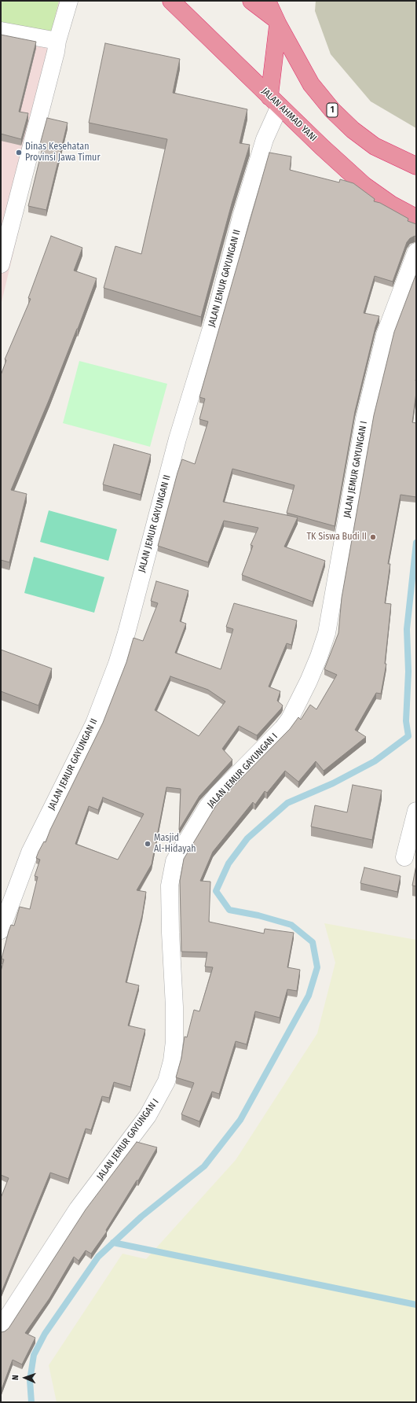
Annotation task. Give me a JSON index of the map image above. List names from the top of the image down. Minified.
{"streets":{"highway":["1","JALAN AHMAD YANI"],"street":["JALAN JEMUR GAYUNGAN II","JALAN JEMUR GAYUNGAN I"]},"crossings":[["JALAN AHMAD YANI","JALAN JEMUR GAYUNGAN II"]],"places":["Dinas Kesehatan Provinsi Jawa Timur","TK Siswa Budi II","Masjid Al-Hidayah"],"north":"left"}
